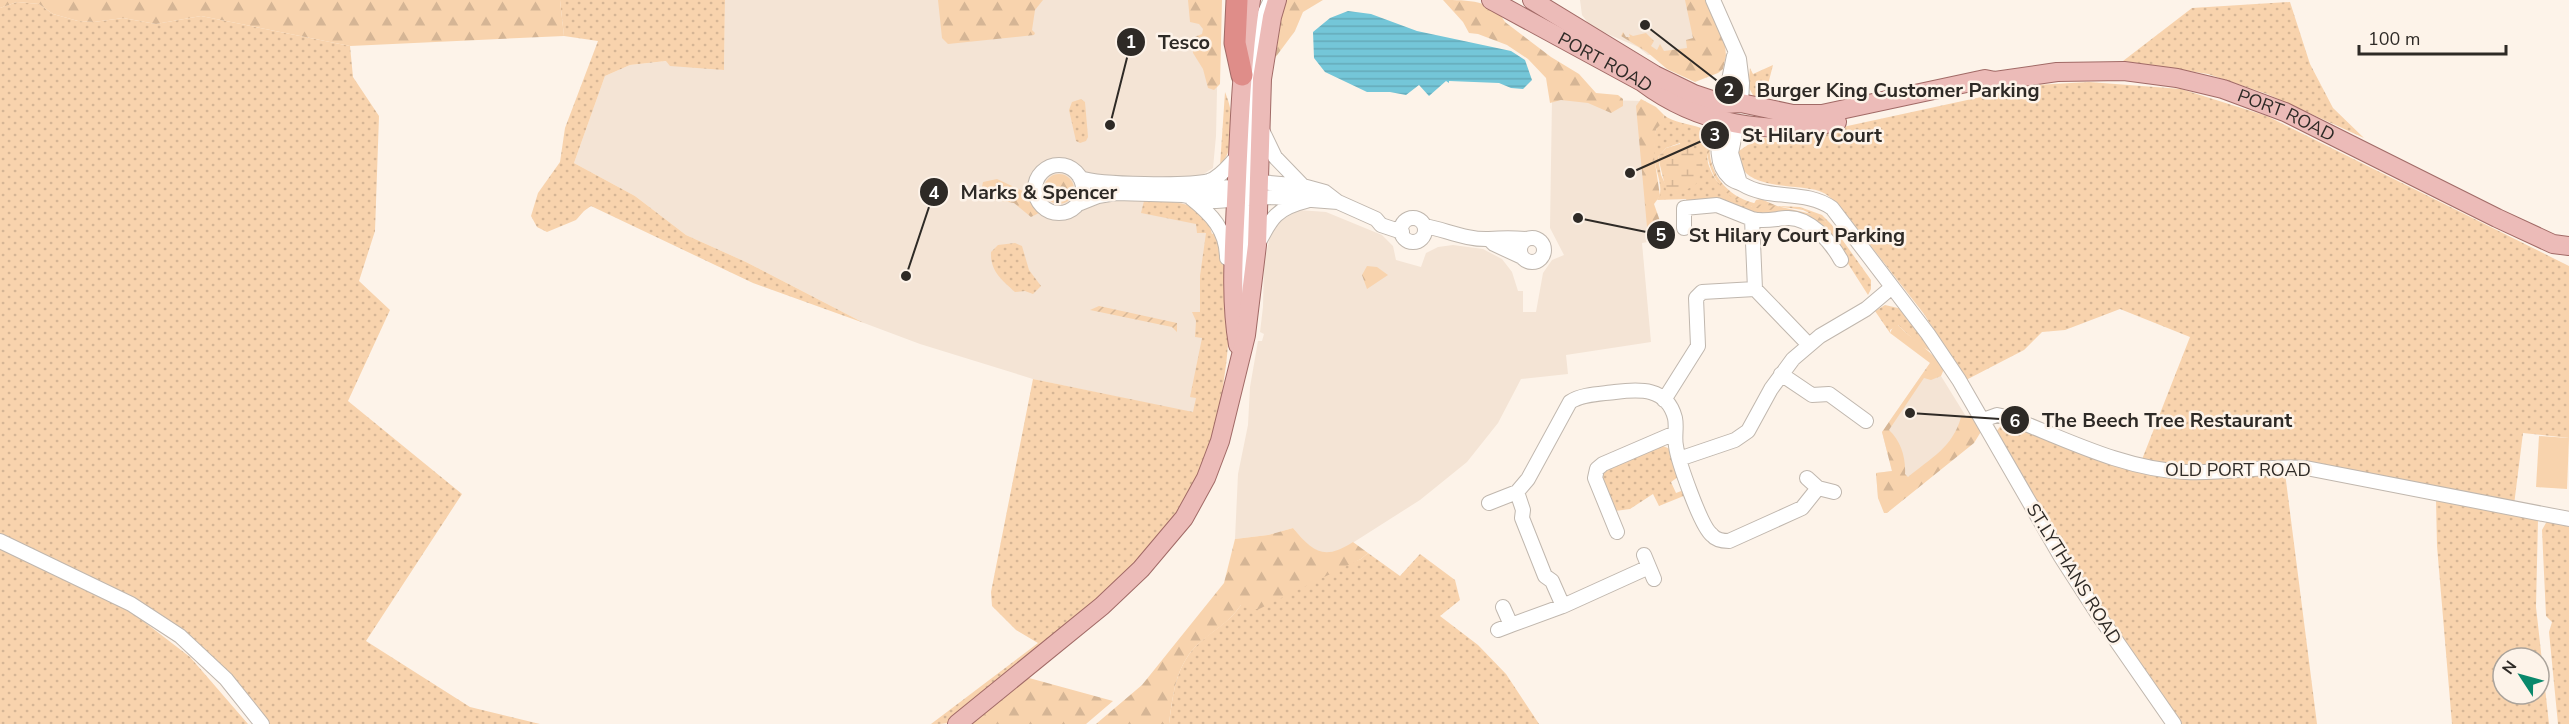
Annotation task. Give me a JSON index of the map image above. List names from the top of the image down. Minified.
{"streets":{"main road":["PORT ROAD"],"street":["OLD PORT ROAD","ST.LYTHANS ROAD"]},"crossings":[["OLD PORT ROAD","ST.LYTHANS ROAD"]],"places":["Burger King Customer Parking","Tesco","St Hilary Court","St Hilary Court Parking","Marks & Spencer","The Beech Tree Restaurant"],"scale_bar":"100 m","north":"top left"}
